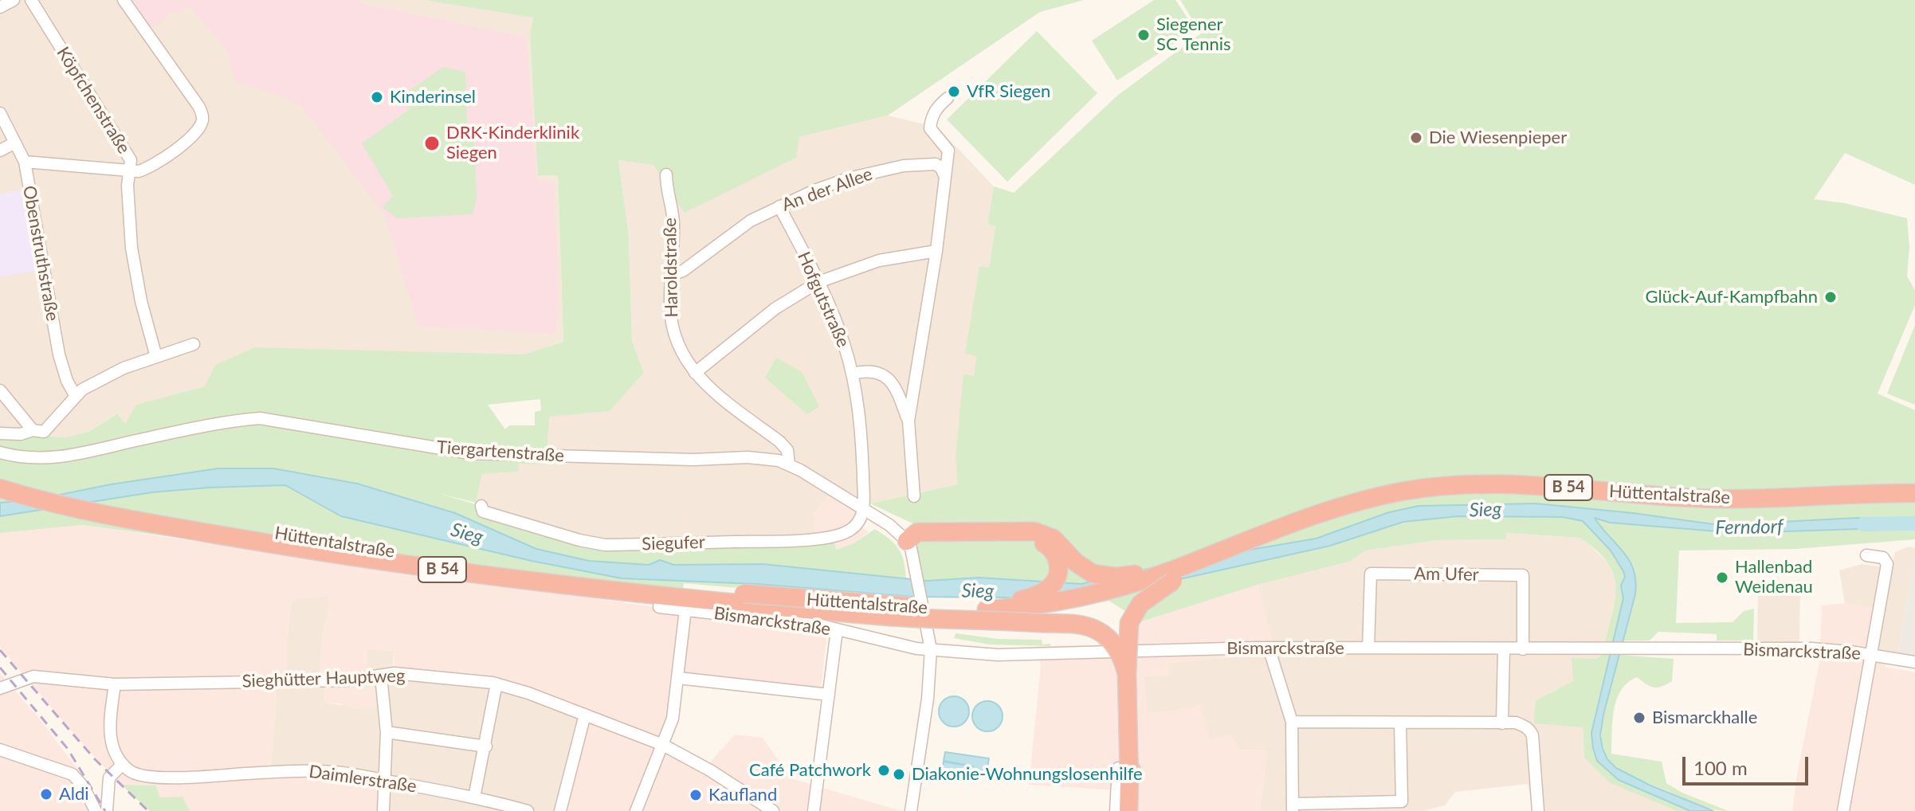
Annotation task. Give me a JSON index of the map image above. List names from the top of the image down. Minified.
{"streets":{"highway":["B 54","Hüttentalstraße"],"street":["Köpfchenstraße","An der Allee","Obenstruthstraße","Haroldstraße","Hofgutstraße","Tiergartenstraße","Siegufer","Am Ufer","Bismarckstraße","Sieghütter Hauptweg","Daimlerstraße"]},"crossings":[["An der Allee","Haroldstraße"],["An der Allee","Hofgutstraße"],["Haroldstraße","Tiergartenstraße"],["Hofgutstraße","Tiergartenstraße"],["Hofgutstraße","Siegufer"],["Tiergartenstraße","Siegufer"],["Am Ufer","Bismarckstraße"]],"water":["Sieg","Ferndorf"],"places":["Siegener SC Tennis","VfR Siegen","Kinderinsel","Die Wiesenpieper","DRK-Kinderklinik Siegen","Glück-Auf-Kampfbahn","Hallenbad Weidenau","Bismarckhalle","Café Patchwork","Diakonie-Wohnungslosenhilfe","Aldi","Kaufland"],"scale_bar":"100 m"}
